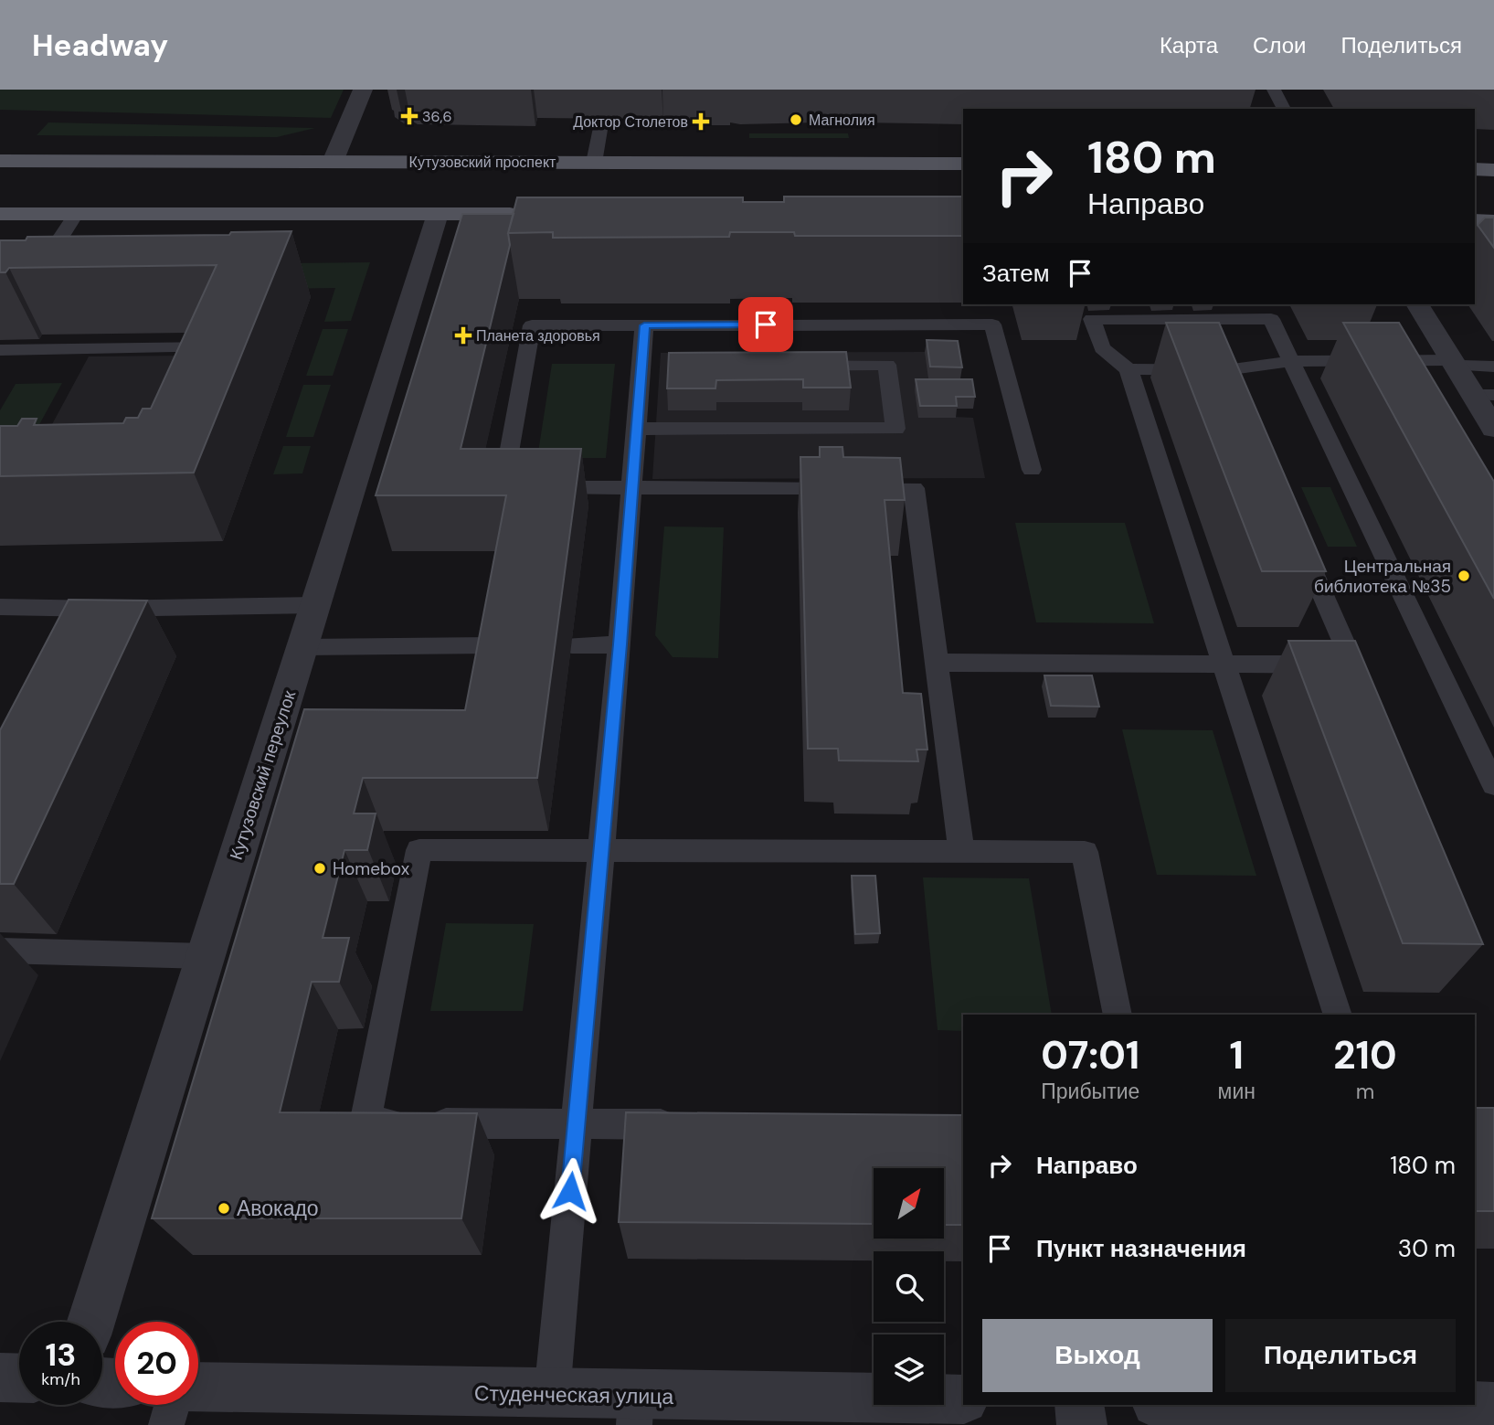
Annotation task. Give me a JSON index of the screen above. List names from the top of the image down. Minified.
{"streets":{"main road":["Кутузовский проспект"],"street":["Кутузовский переулок","Студенческая улица"]},"places":{"health":["36,6","Доктор Столетов","Планета здоровья"],"other":["Магнолия","Центральная библиотека №35","Homebox","Авокадо"]},"north":"top right","page":{"header":"Headway","nav":["Карта","Слои","Поделиться"],"turn":["180 m","Направо"],"then":"Затем","eta":["07:01","Прибытие","1","мин","210","m"],"list":[{"name":"Направо","value":"180 m"},{"name":"Пункт назначения","value":"30 m"}],"buttons":["Выход","Поделиться"],"speed":"13 km/h","limit":"20"}}
